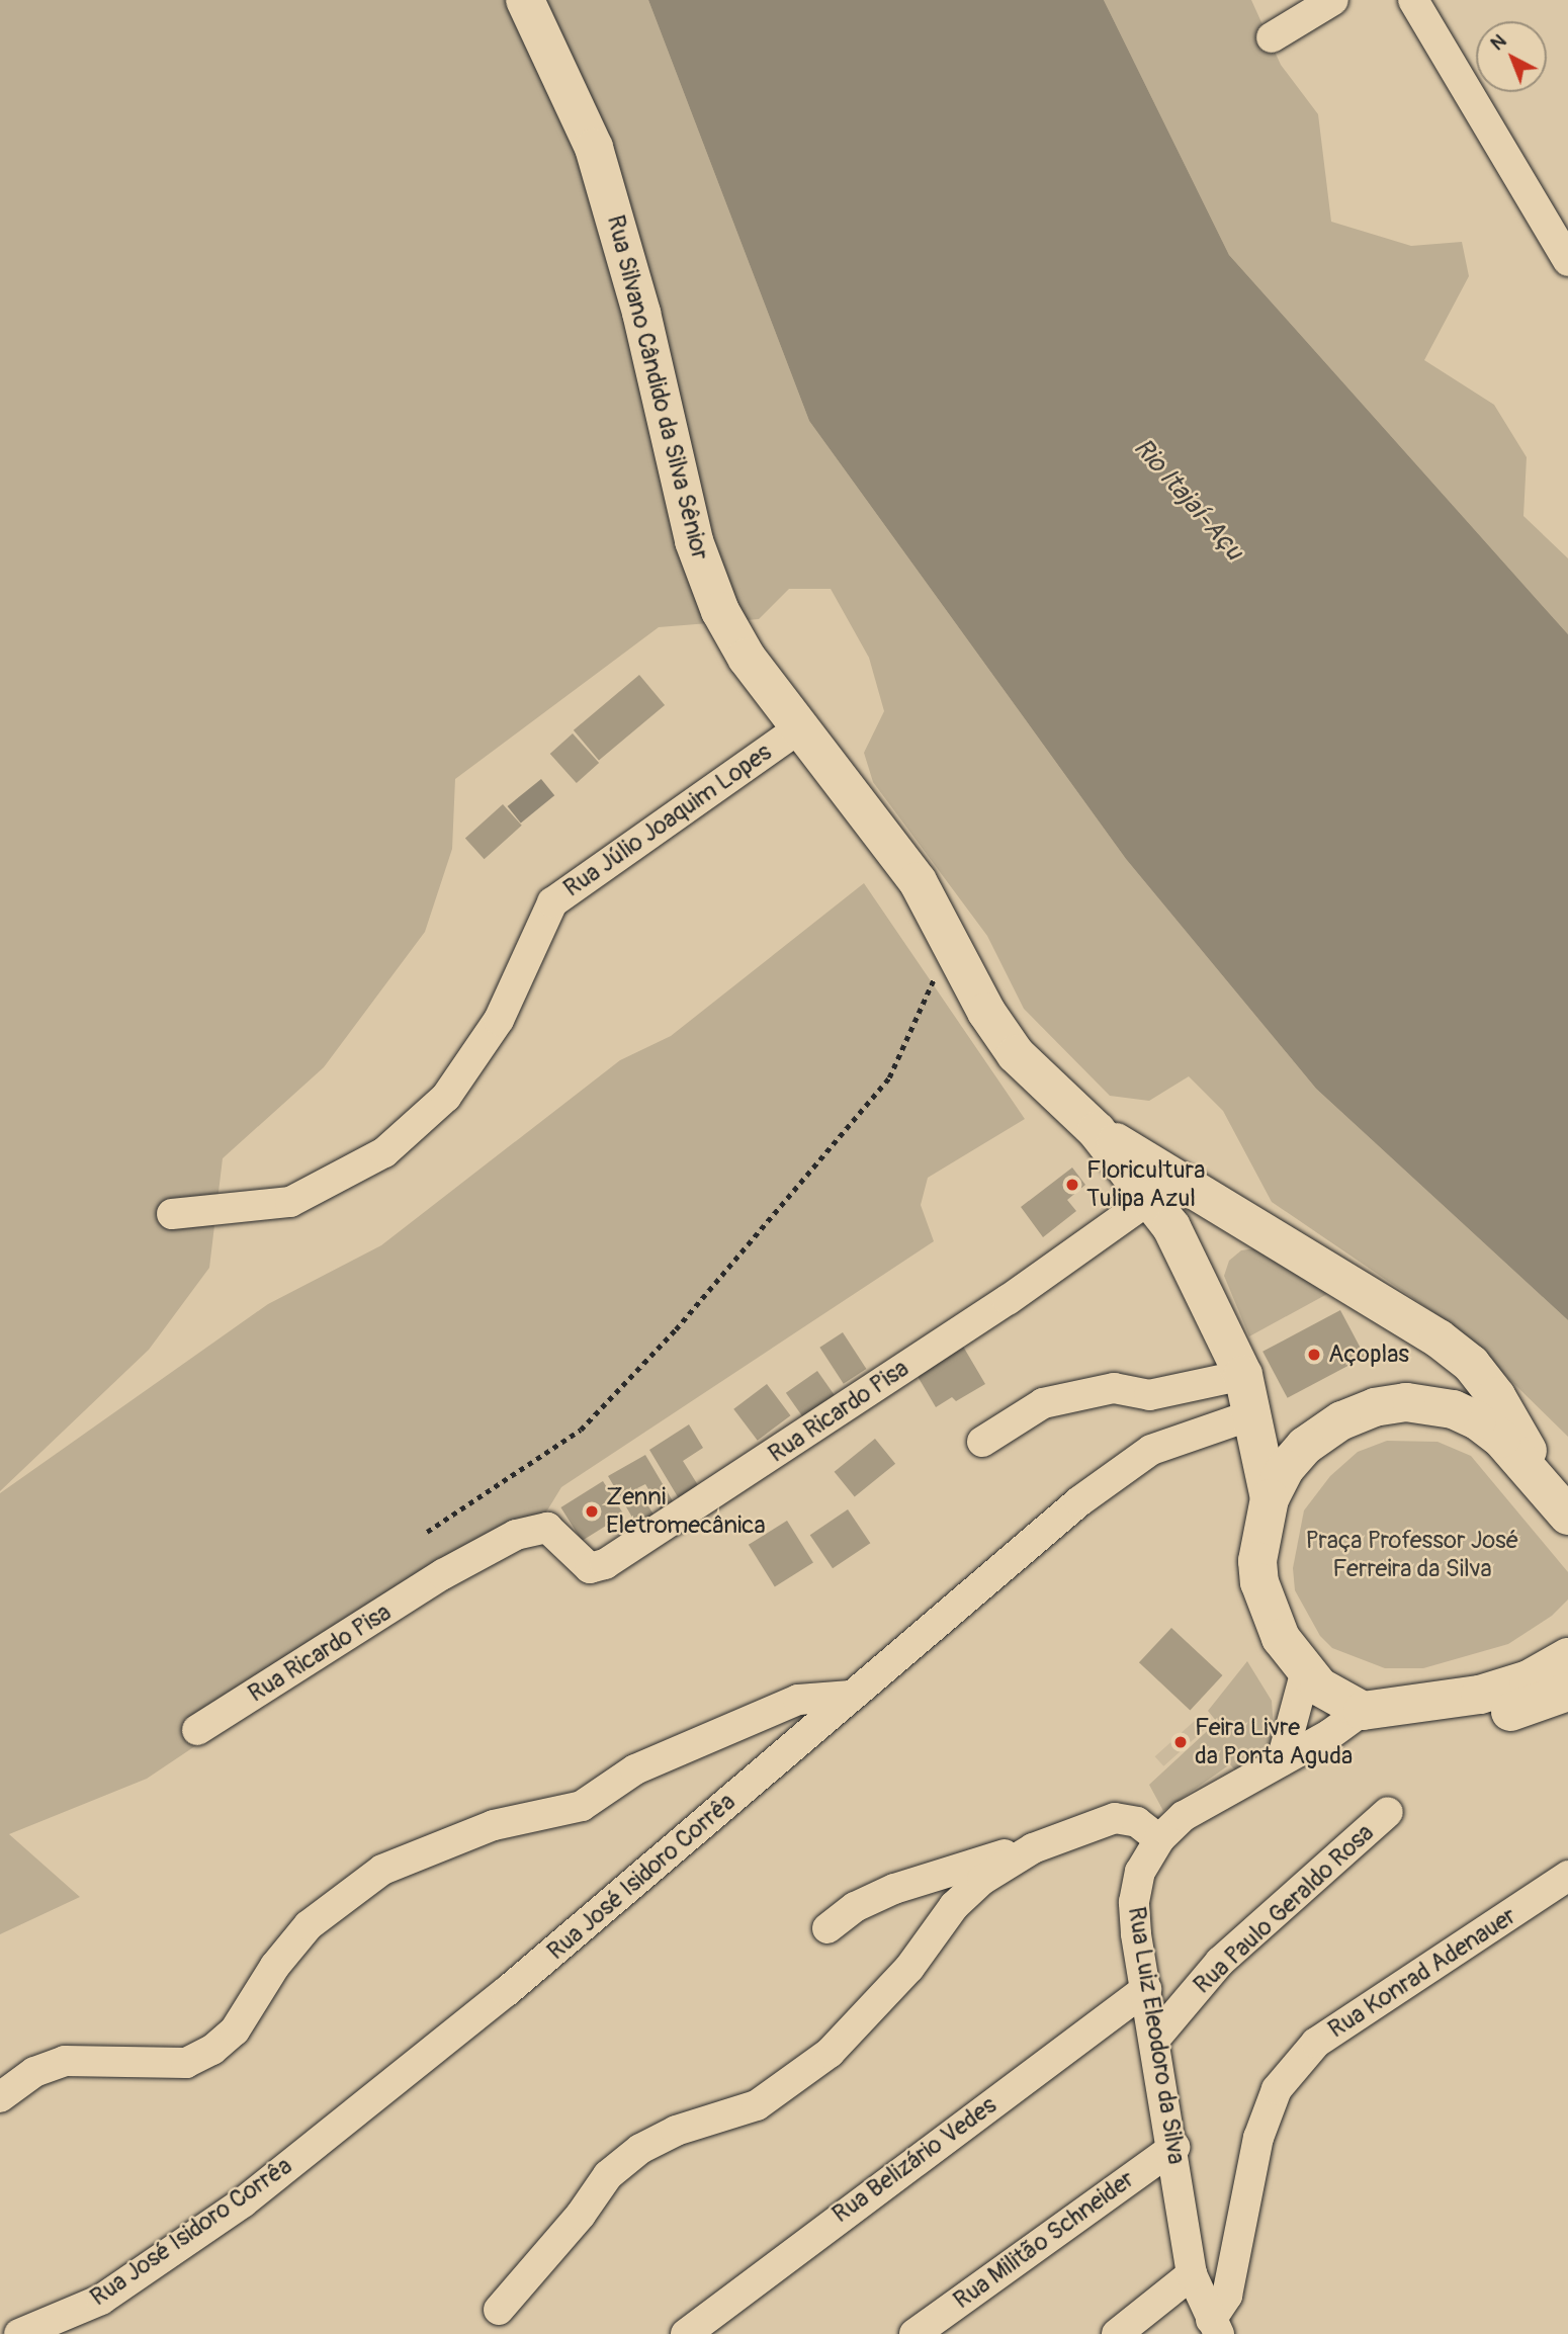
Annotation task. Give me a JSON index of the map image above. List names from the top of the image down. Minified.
{"streets":{"main road":["Rua Silvano Cândido da Silva Sênior"],"street":["Rua Júlio Joaquim Lopes","Rua Ricardo Pisa","Rua José Isidoro Corrêa","Rua Paulo Geraldo Rosa","Rua Konrad Adenauer","Rua Luiz Eleodoro da Silva","Rua Belizário Vedes","Rua Militão Schneider"]},"crossings":[["Rua Silvano Cândido da Silva Sênior","Rua Júlio Joaquim Lopes"],["Rua Silvano Cândido da Silva Sênior","Rua Ricardo Pisa"],["Rua Silvano Cândido da Silva Sênior","Rua José Isidoro Corrêa"],["Rua Paulo Geraldo Rosa","Rua Luiz Eleodoro da Silva"],["Rua Konrad Adenauer","Rua Luiz Eleodoro da Silva"],["Rua Luiz Eleodoro da Silva","Rua Belizário Vedes"],["Rua Luiz Eleodoro da Silva","Rua Militão Schneider"]],"water":["Rio Itajaí-Açu"],"parks":["Praça Professor José Ferreira da Silva"],"places":["Floricultura Tulipa Azul","Açoplas","Zenni Eletromecânica","Feira Livre da Ponta Aguda"],"north":"top left"}
